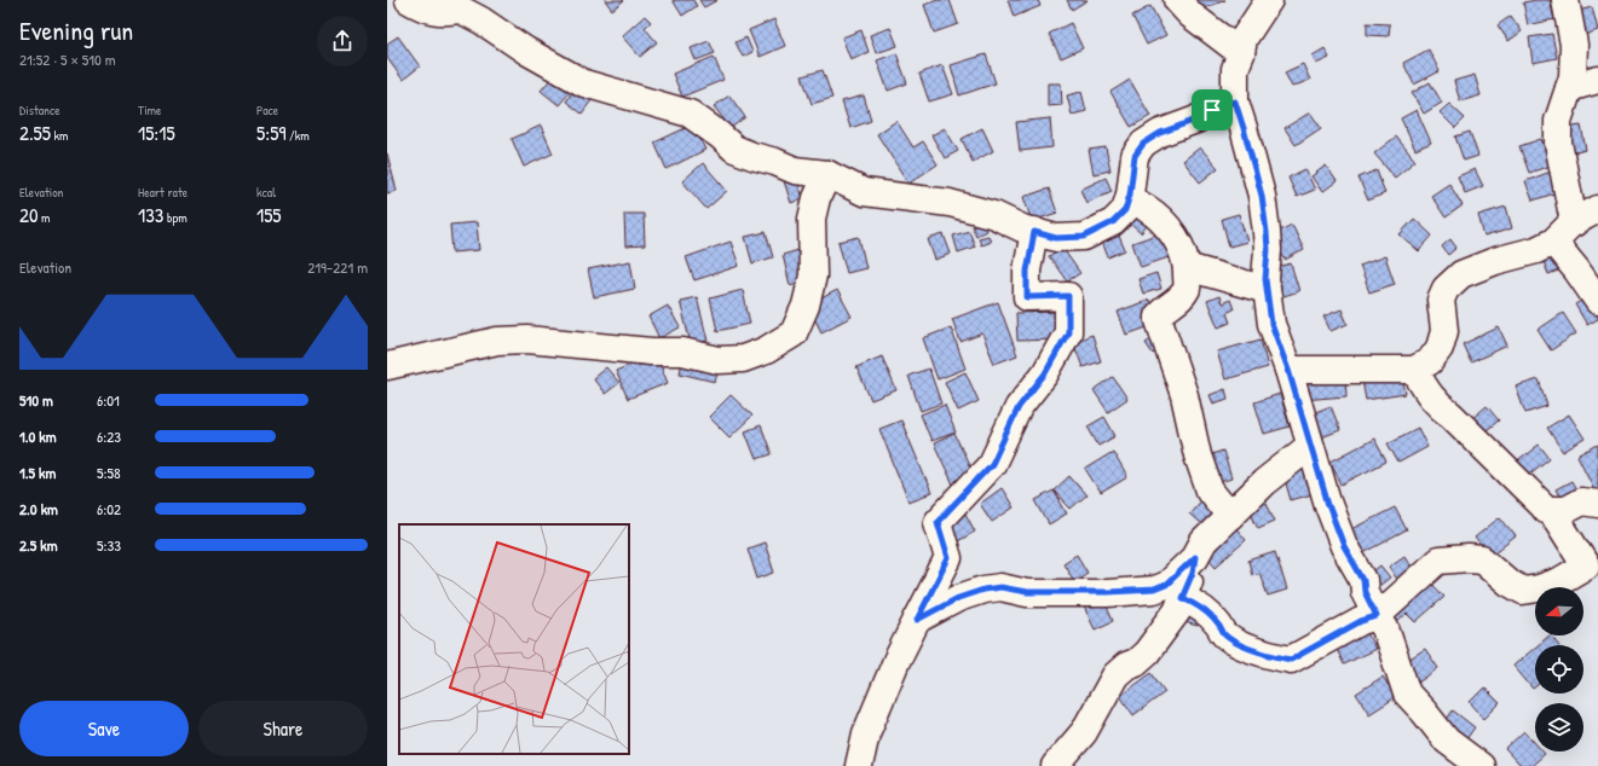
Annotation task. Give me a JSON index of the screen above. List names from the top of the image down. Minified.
{"north":"left","page":{"heading":["Evening run","21:52 · 5 × 510 m"],"stats":[["Distance","2.55 km"],["Time","15:15"],["Pace","5:59 /km"],["Elevation","20 m"],["Heart rate","133 bpm"],["kcal","155"]],"chart":["Elevation","219–221 m"],"list":[{"name":"510 m","note":"6:01"},{"name":"1.0 km","note":"6:23"},{"name":"1.5 km","note":"5:58"},{"name":"2.0 km","note":"6:02"},{"name":"2.5 km","note":"5:33"}],"buttons":["Save","Share"]}}
